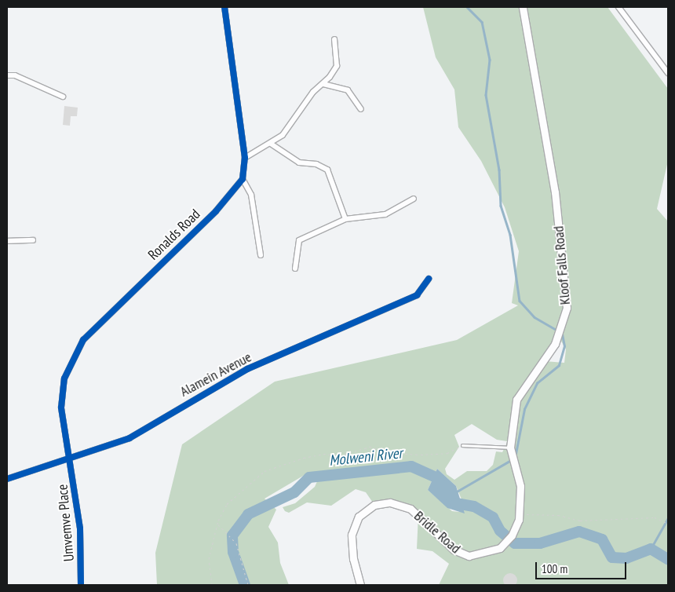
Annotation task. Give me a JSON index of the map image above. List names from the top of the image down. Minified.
{"streets":{"main road":["Kloof Falls Road","Bridle Road"],"street":["Ronalds Road","Alamein Avenue","Umvemve Place"]},"crossings":[["Ronalds Road","Alamein Avenue"],["Ronalds Road","Umvemve Place"],["Kloof Falls Road","Bridle Road"],["Alamein Avenue","Umvemve Place"]],"water":["Molweni River"],"scale_bar":"100 m"}
